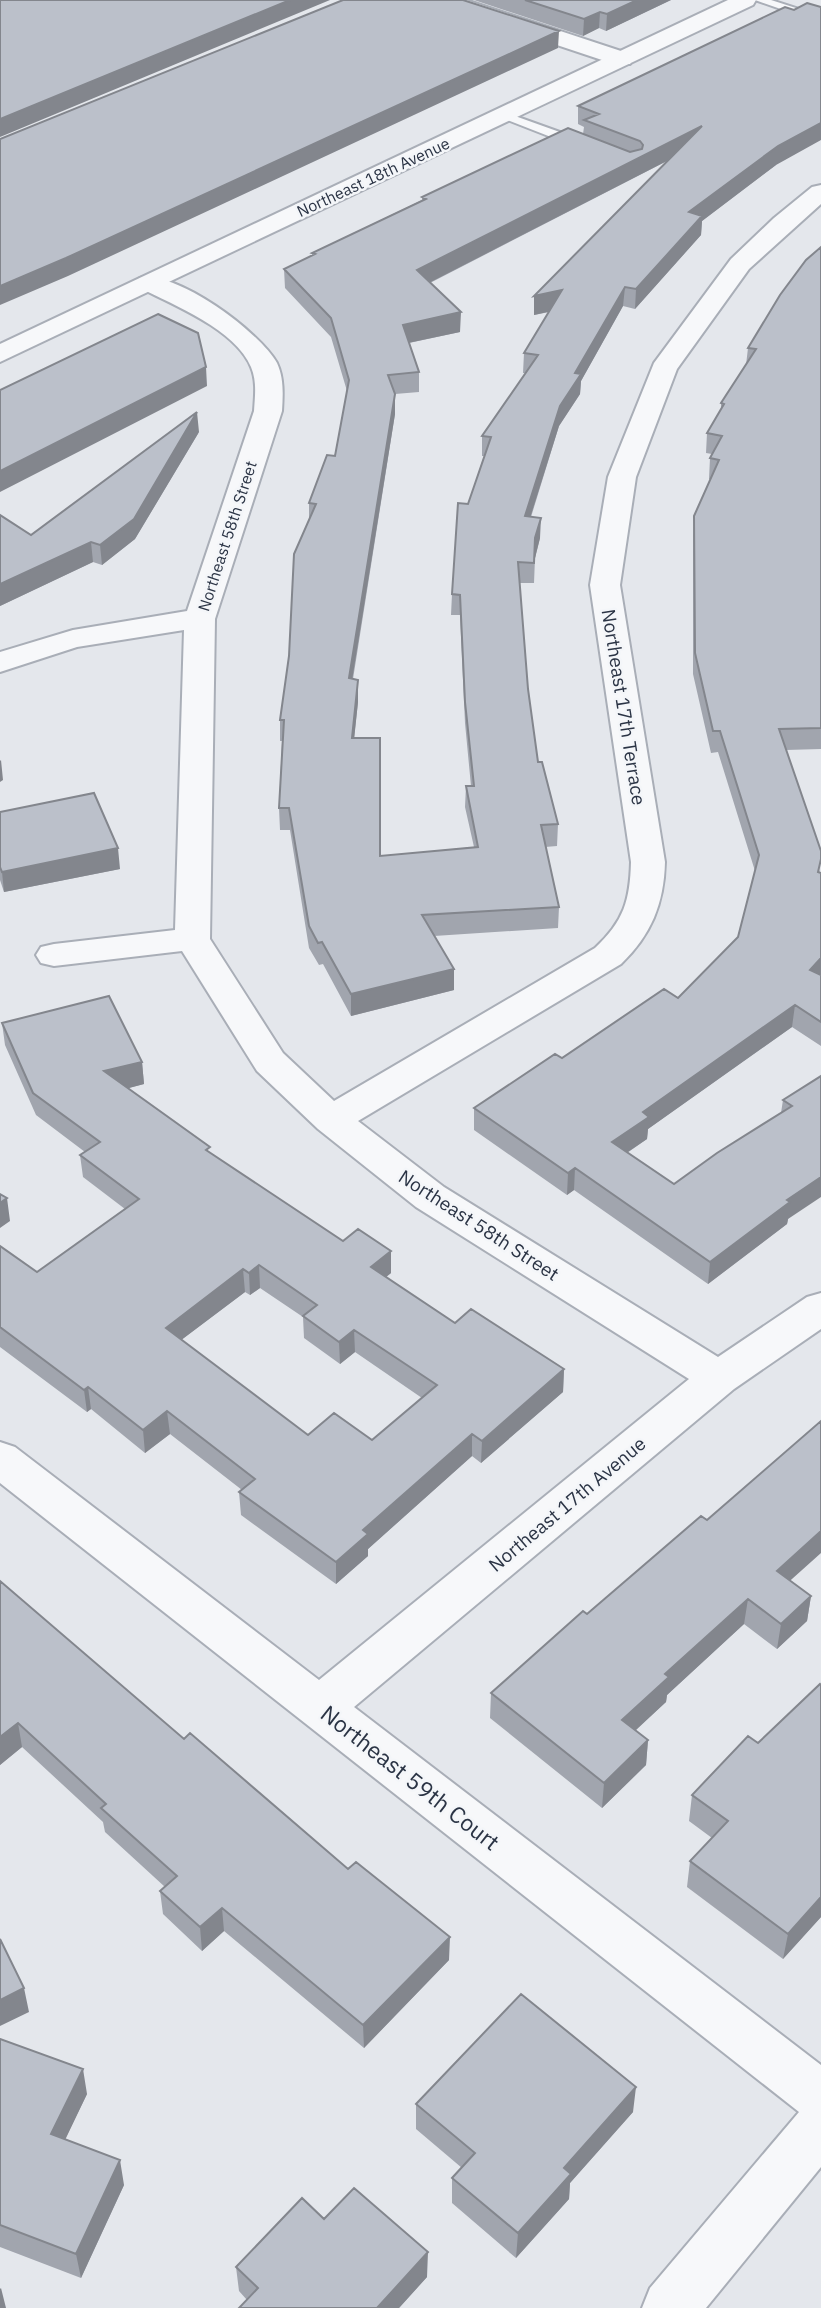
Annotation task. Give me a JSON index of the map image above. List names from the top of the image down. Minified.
{"streets":{"street":["Northeast 18th Avenue","Northeast 58th Street","Northeast 17th Terrace","Northeast 17th Avenue","Northeast 59th Court"]},"crossings":[["Northeast 18th Avenue","Northeast 58th Street"],["Northeast 58th Street","Northeast 17th Terrace"],["Northeast 58th Street","Northeast 17th Avenue"],["Northeast 17th Avenue","Northeast 59th Court"]]}
